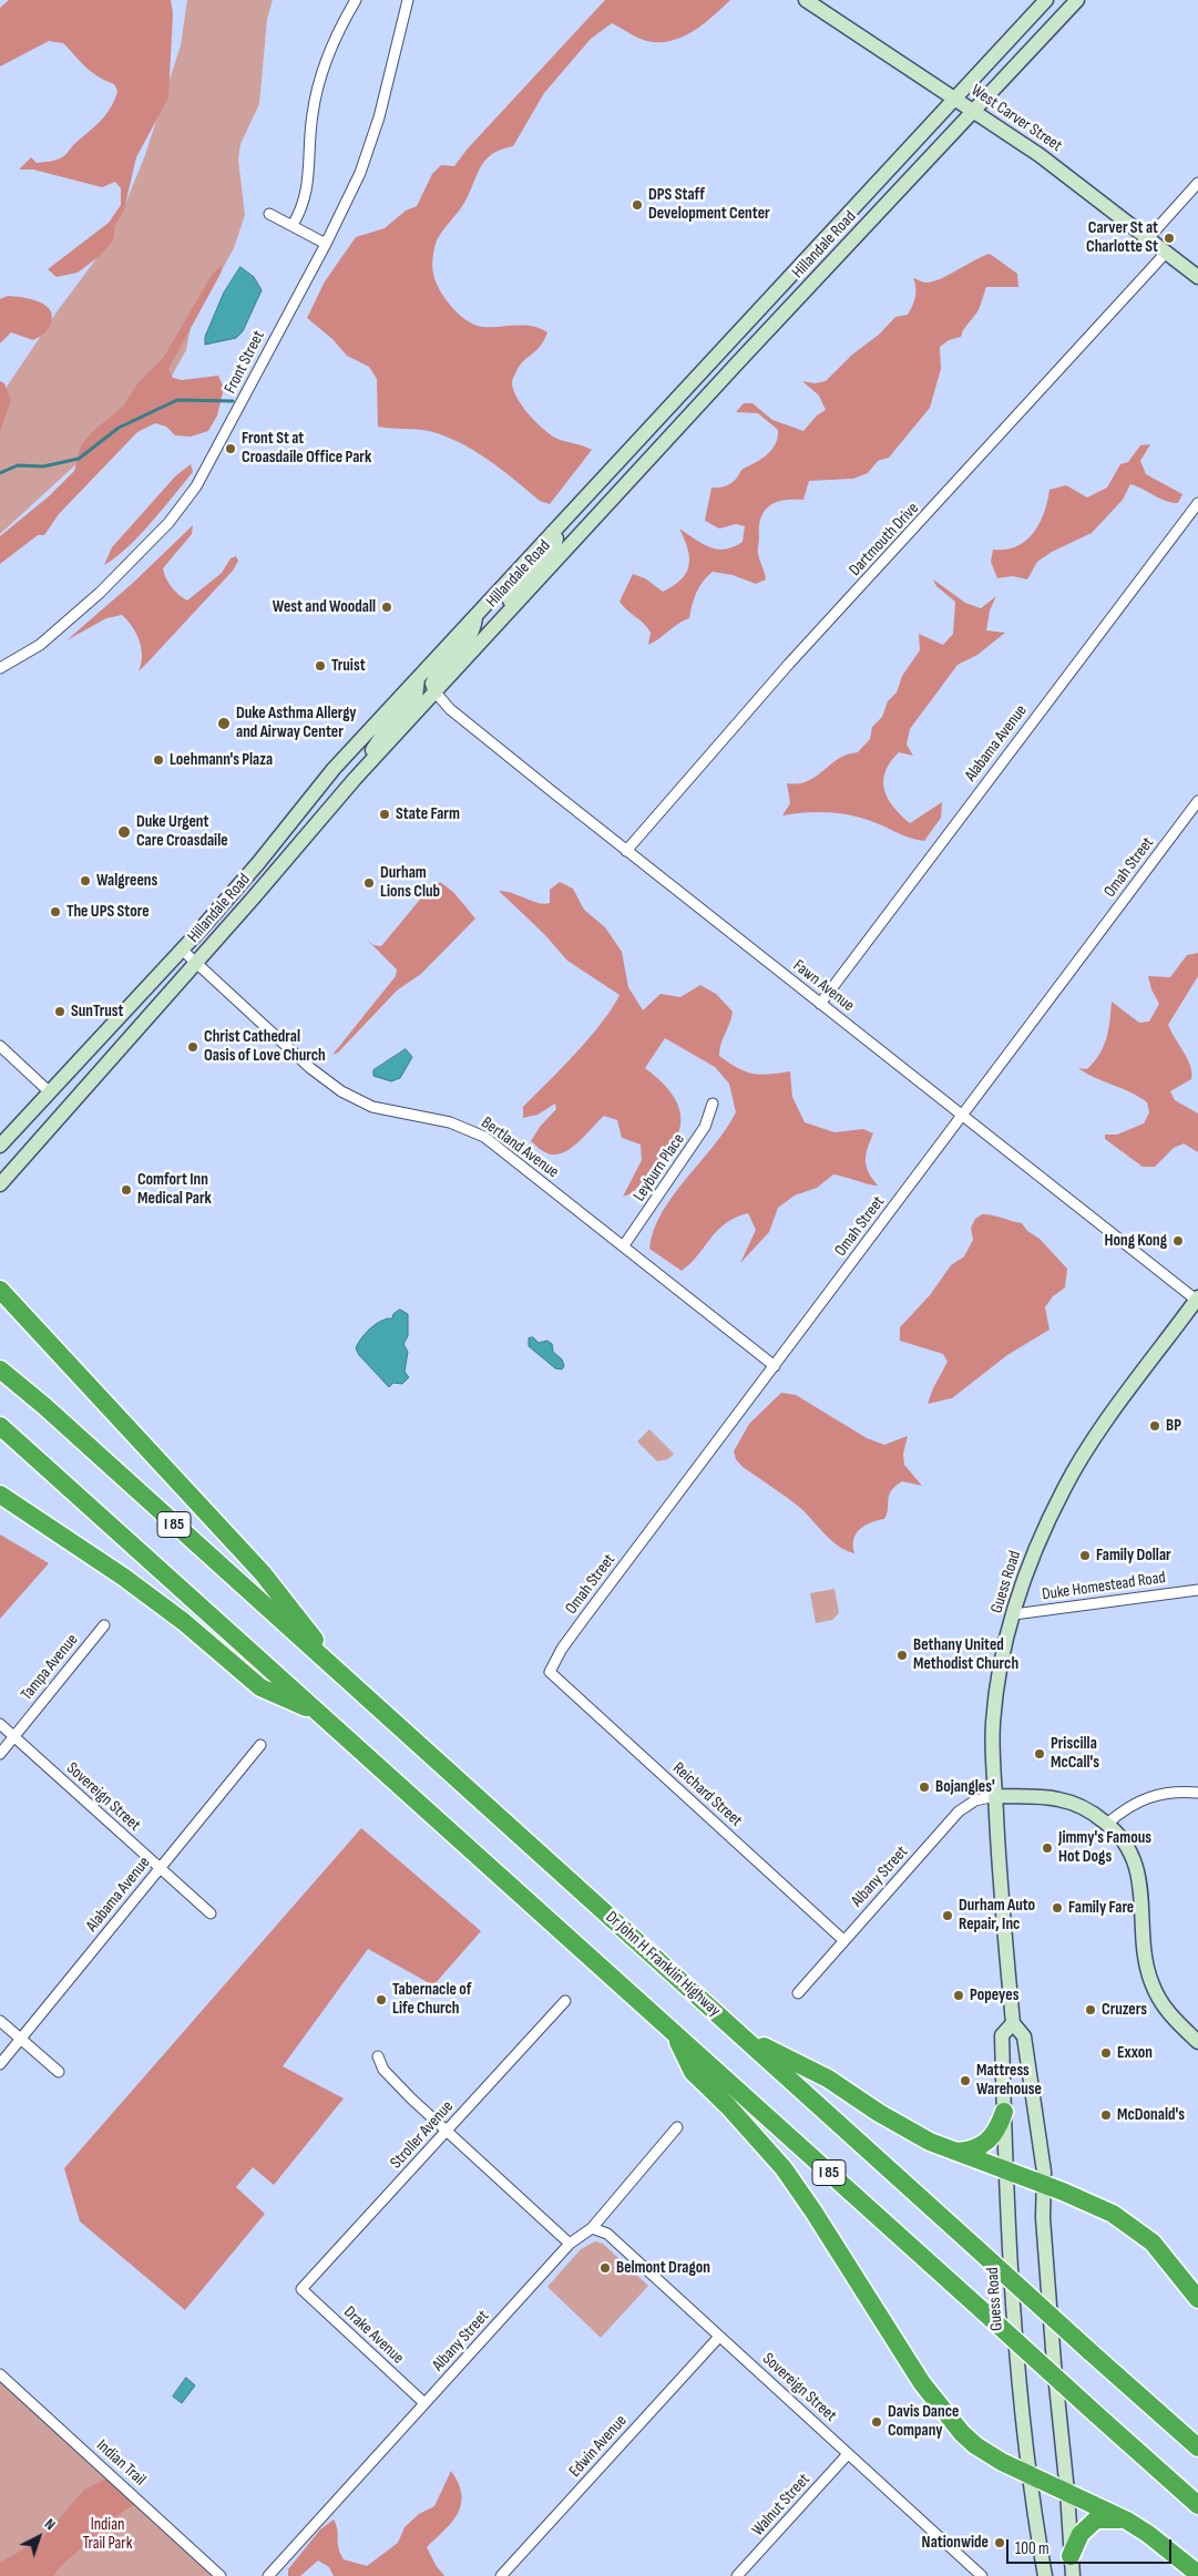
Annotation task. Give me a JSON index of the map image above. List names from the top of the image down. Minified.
{"streets":{"highway":["I 85","Dr John H Franklin Highway"],"main road":["West Carver Street","Hillandale Road","Guess Road"],"street":["Front Street","Dartmouth Drive","Alabama Avenue","Omah Street","Fawn Avenue","Bertland Avenue","Leyburn Place","Duke Homestead Road","Tampa Avenue","Reichard Street","Sovereign Street","Albany Street","Stroller Avenue","Drake Avenue","Edwin Avenue","Indian Trail","Walnut Street"]},"crossings":[["West Carver Street","Hillandale Road"],["West Carver Street","Dartmouth Drive"],["Hillandale Road","Fawn Avenue"],["Hillandale Road","Bertland Avenue"],["Dartmouth Drive","Fawn Avenue"],["Alabama Avenue","Fawn Avenue"],["Alabama Avenue","Sovereign Street"],["Omah Street","Fawn Avenue"],["Omah Street","Bertland Avenue"],["Omah Street","Reichard Street"],["Fawn Avenue","Guess Road"],["Bertland Avenue","Leyburn Place"],["I 85","Dr John H Franklin Highway"],["Guess Road","Duke Homestead Road"],["Guess Road","Albany Street"],["Tampa Avenue","Sovereign Street"],["Reichard Street","Albany Street"],["Sovereign Street","Albany Street"],["Sovereign Street","Edwin Avenue"],["Sovereign Street","Walnut Street"],["Albany Street","Drake Avenue"],["Stroller Avenue","Drake Avenue"]],"parks":["Indian Trail Park"],"places":["DPS Staff Development Center","Carver St at Charlotte St","Front St at Croasdaile Office Park","West and Woodall","Truist","Duke Asthma Allergy and Airway Center","Loehmann's Plaza","State Farm","Duke Urgent Care Croasdaile","Walgreens","Durham Lions Club","The UPS Store","SunTrust","Christ Cathedral Oasis of Love Church","Comfort Inn Medical Park","Hong Kong","BP","Family Dollar","Bethany United Methodist Church","Priscilla McCall's","Bojangles'","Jimmy's Famous Hot Dogs","Family Fare","Durham Auto Repair, Inc","Popeyes","Tabernacle of Life Church","Cruzers","Exxon","Mattress Warehouse","McDonald's","Belmont Dragon","Davis Dance Company","Nationwide"],"scale_bar":"100 m","north":"top right"}
